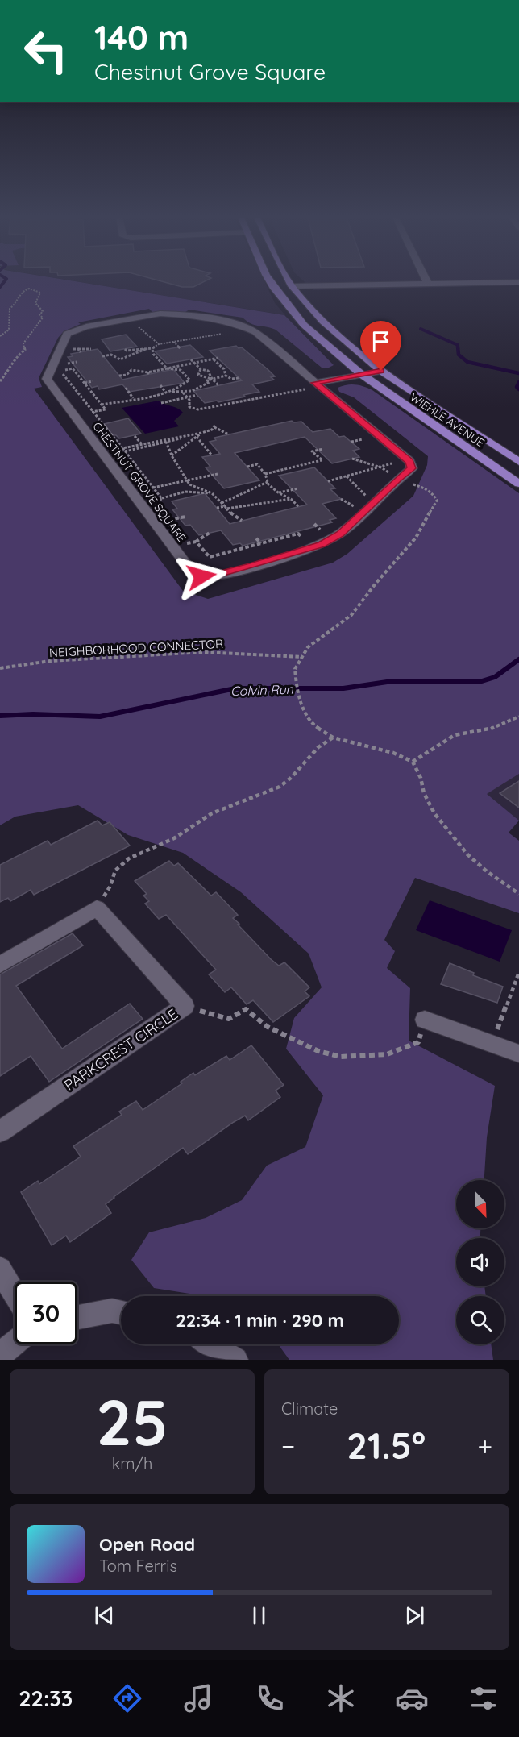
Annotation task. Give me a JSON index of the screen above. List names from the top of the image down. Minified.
{"streets":{"main road":["WIEHLE AVENUE"],"street":["CHESTNUT GROVE SQUARE","PARKCREST CIRCLE"],"path":["NEIGHBORHOOD CONNECTOR"]},"water":["Colvin Run"],"north":"bottom right","page":{"turn":["140 m","Chestnut Grove Square"],"limit":"30","trip":"22:34 · 1 min · 290 m","tile":[["25","km/h"],"Climate"],"heat":["−","21.5°","+"],"song":["Open Road","Tom Ferris"],"tabs":"22:33"}}
